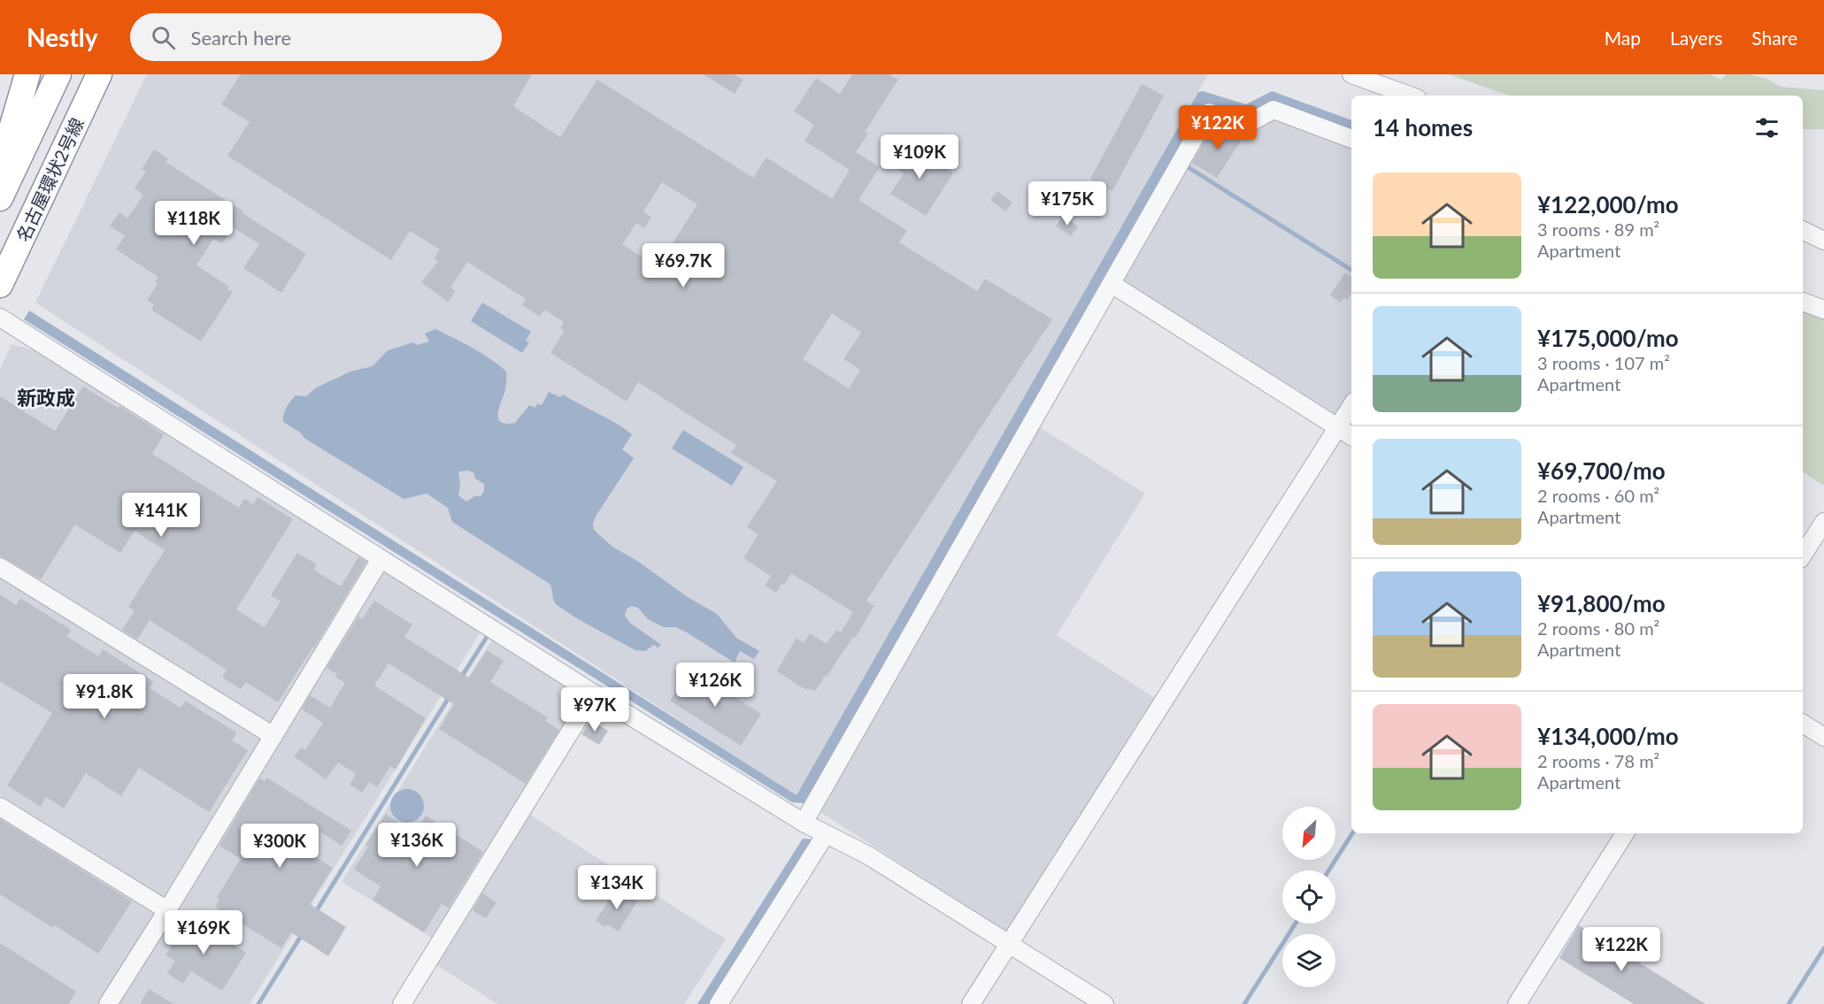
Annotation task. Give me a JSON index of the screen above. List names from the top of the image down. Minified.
{"streets":{"highway":["名古屋環状2号線"]},"districts":["新政成"],"north":"bottom left","page":{"header":"Nestly","search":"Search here","nav":["Map","Layers","Share"],"heading":"14 homes","price":["¥122K","¥109K","¥175K","¥118K","¥69.7K","¥141K","¥126K","¥91.8K","¥97K","¥136K","¥300K","¥134K","¥169K","¥122K"],"list":[{"name":"¥122,000/mo","note":"3 rooms · 89 m² · Apartment"},{"name":"¥175,000/mo","note":"3 rooms · 107 m² · Apartment"},{"name":"¥69,700/mo","note":"2 rooms · 60 m² · Apartment"},{"name":"¥91,800/mo","note":"2 rooms · 80 m² · Apartment"},{"name":"¥134,000/mo","note":"2 rooms · 78 m² · Apartment"}]}}
